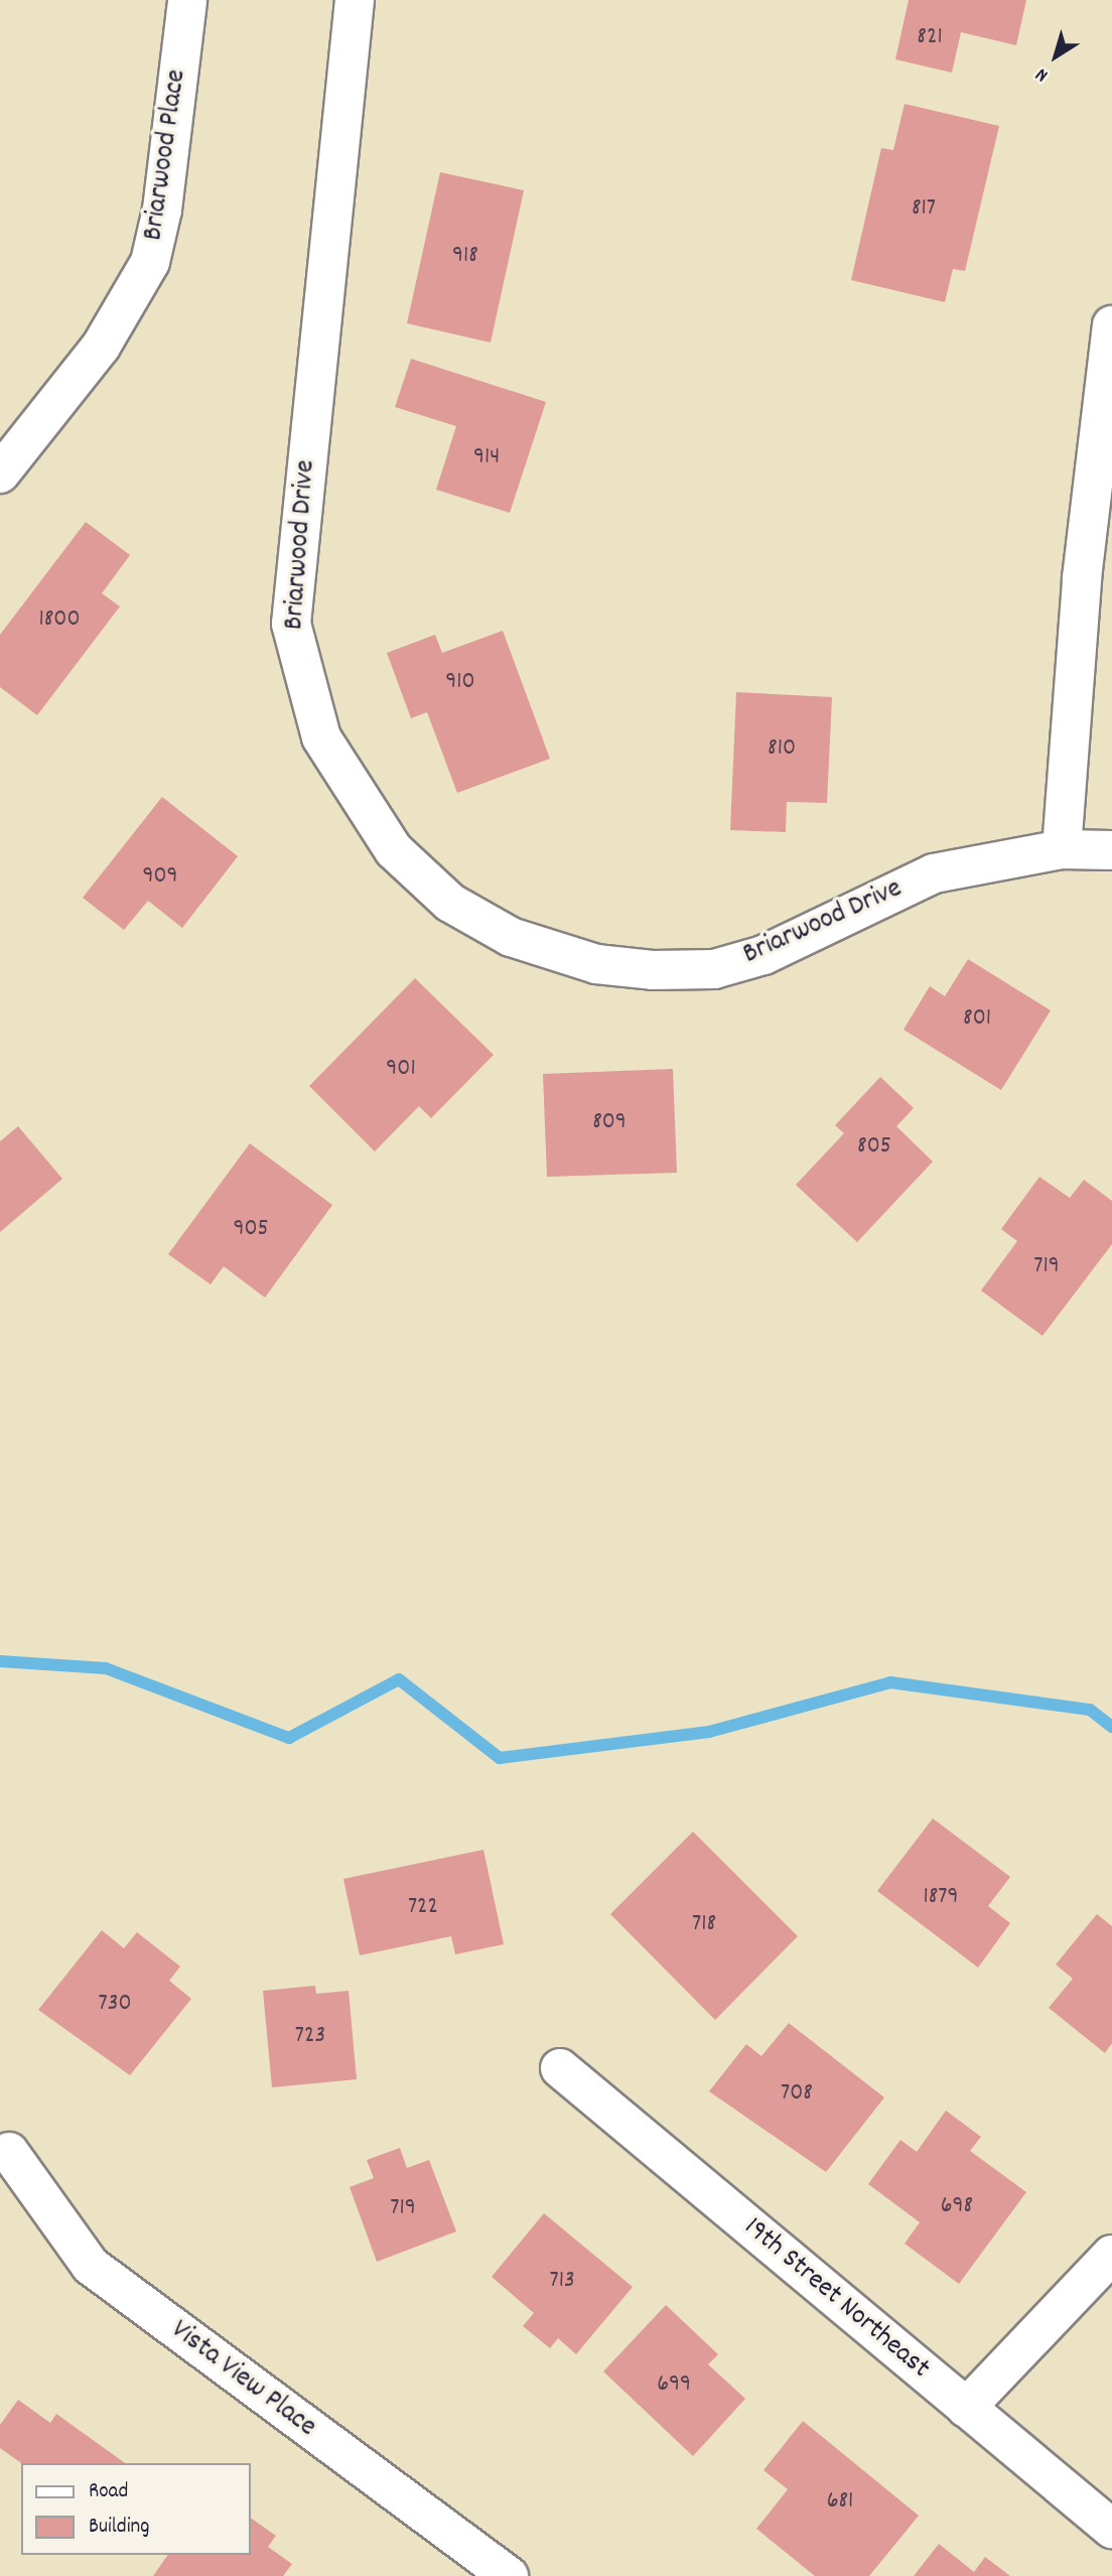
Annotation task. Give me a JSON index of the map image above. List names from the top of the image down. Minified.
{"streets":{"street":["Briarwood Place","Briarwood Drive","19th Street Northeast","Vista View Place"]},"house_numbers":["821","817","918","914","1800","910","810","909","801","901","809","805","905","719","1879","722","718","730","723","708","698","719","713","699","681"],"legend":["Road","Building"],"north":"bottom left"}
